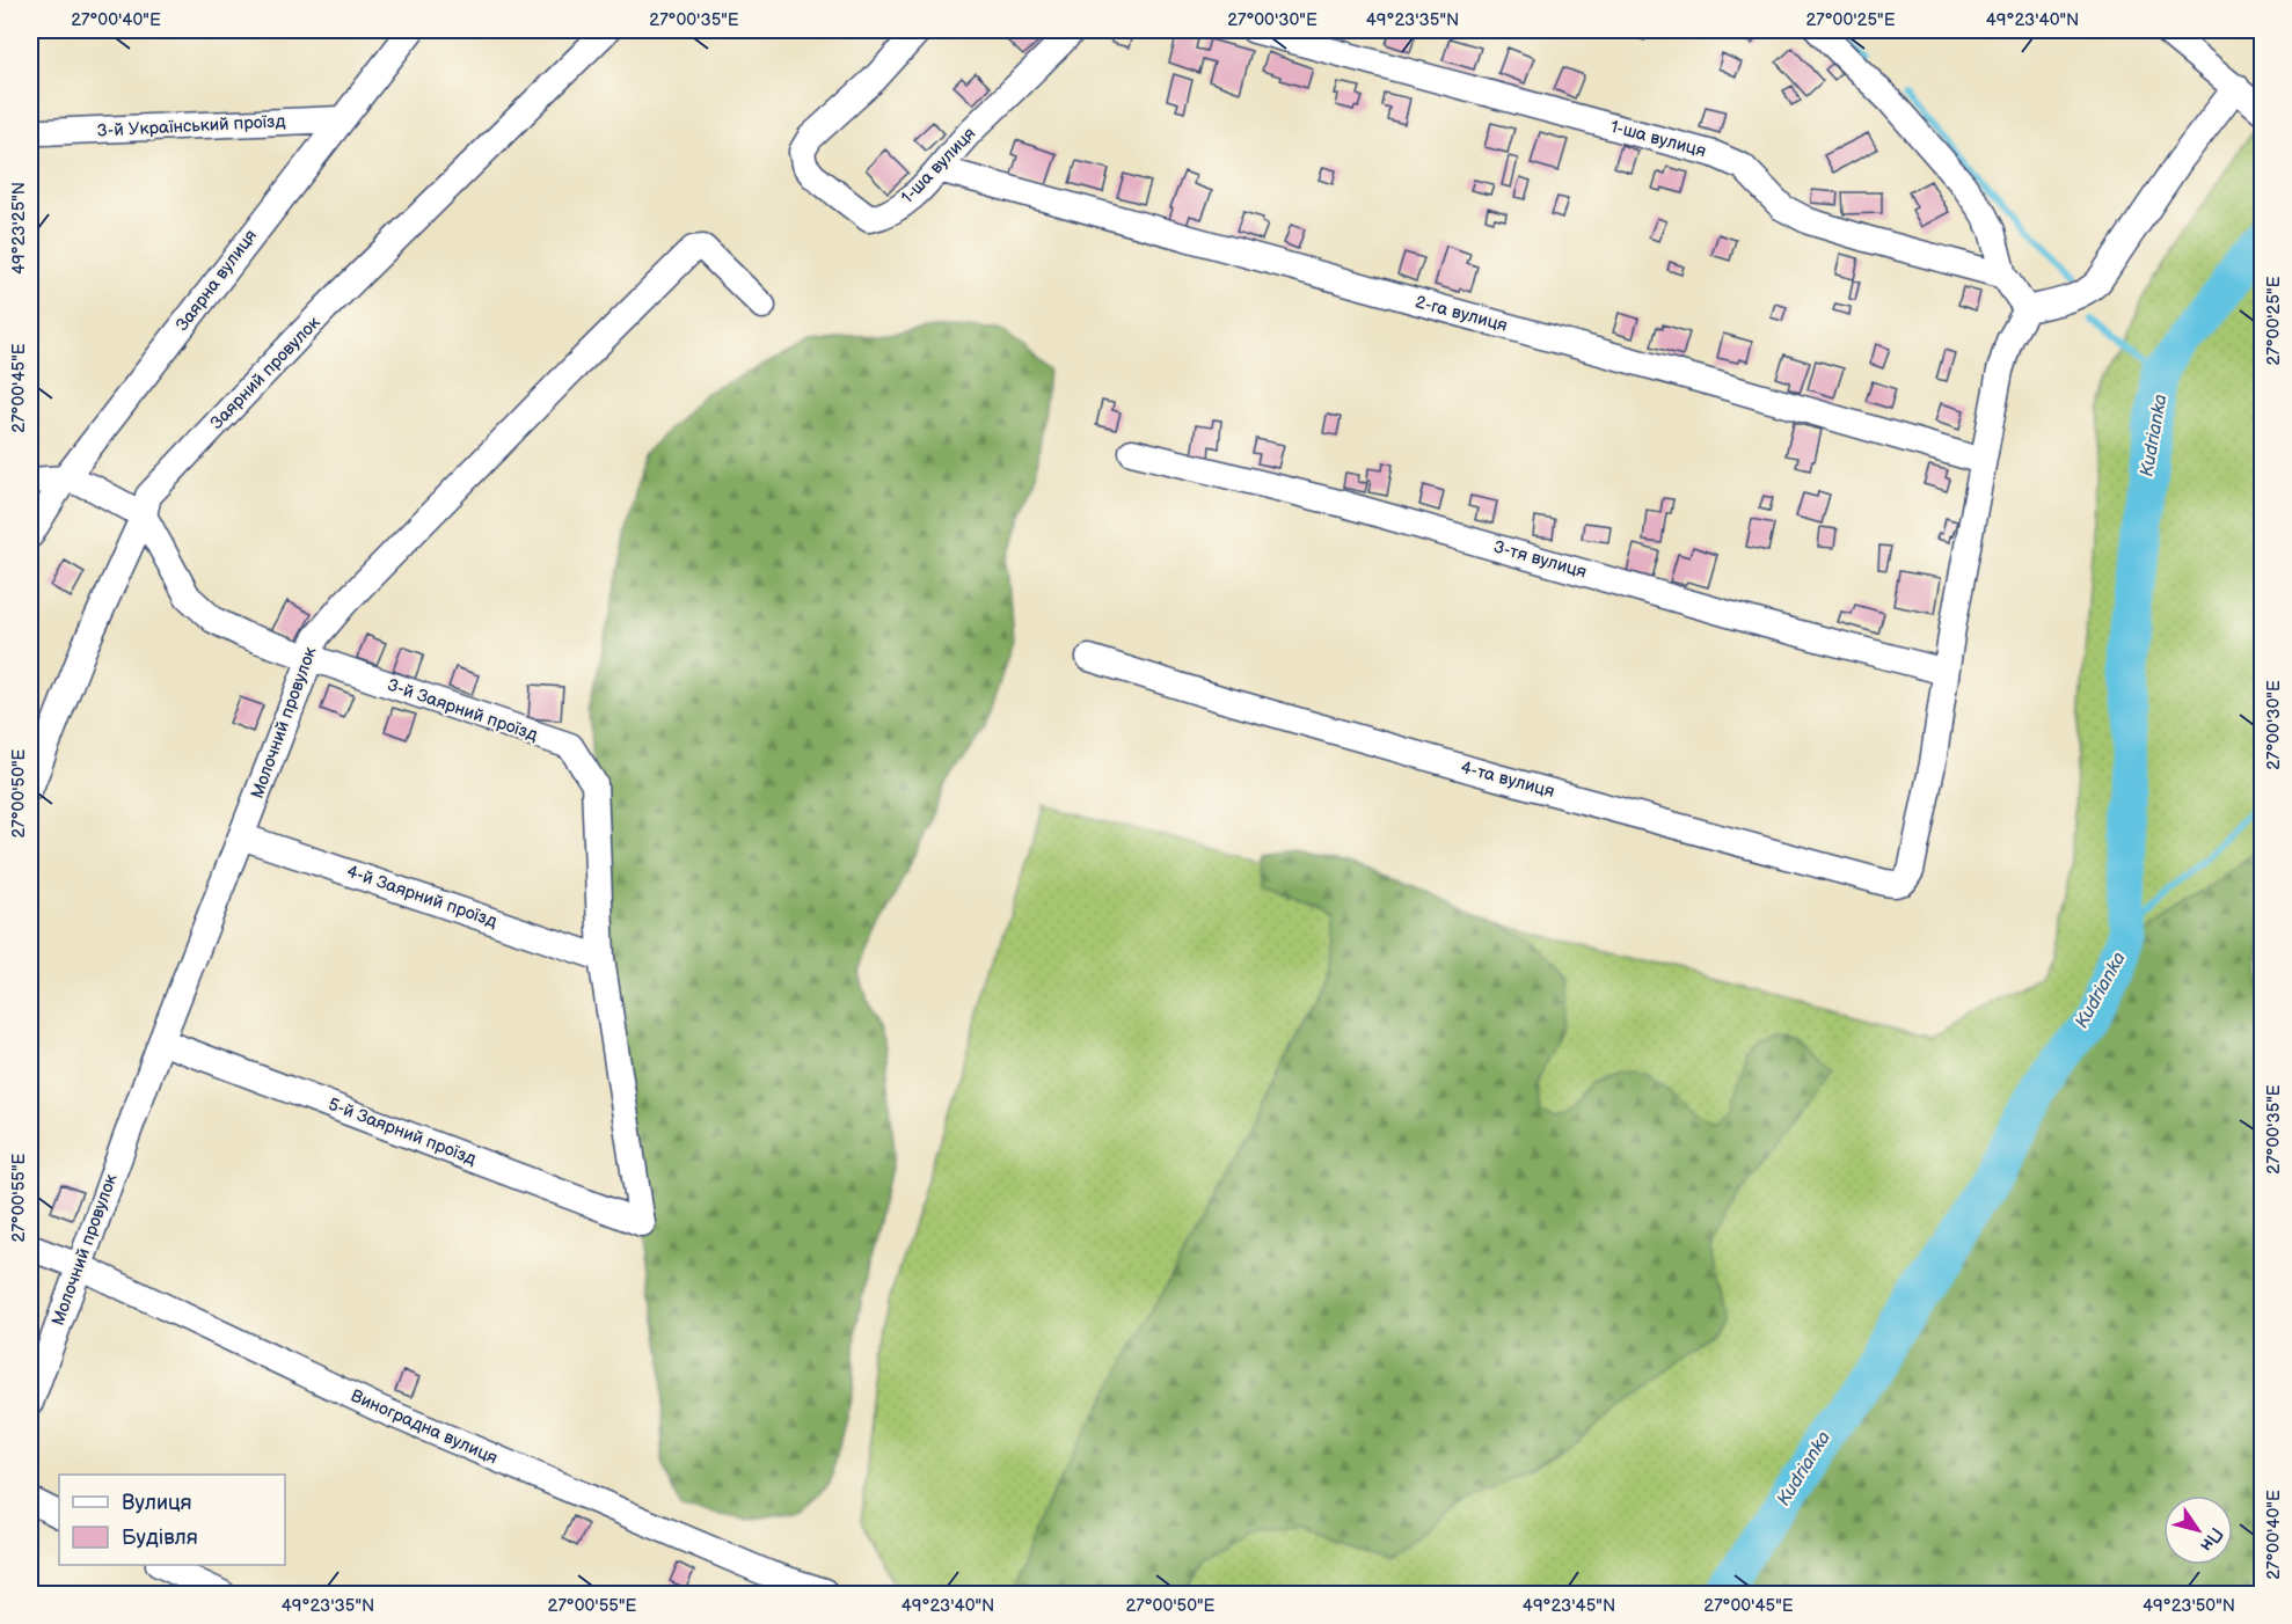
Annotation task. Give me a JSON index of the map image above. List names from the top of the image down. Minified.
{"streets":{"street":["3-й Український проїзд","1-ша вулиця","Заярна вулиця","2-га вулиця","Заярний провулок","3-тя вулиця","3-й Заярний проїзд","Молочний провулок","4-та вулиця","4-й Заярний проїзд","5-й Заярний проїзд","Виноградна вулиця"]},"crossings":[["3-й Український проїзд","Заярна вулиця"],["1-ша вулиця","2-га вулиця"],["Заярний провулок","3-й Заярний проїзд"],["3-тя вулиця","4-та вулиця"],["3-й Заярний проїзд","Молочний провулок"],["3-й Заярний проїзд","4-й Заярний проїзд"],["3-й Заярний проїзд","5-й Заярний проїзд"],["Молочний провулок","4-й Заярний проїзд"],["Молочний провулок","5-й Заярний проїзд"],["Молочний провулок","Виноградна вулиця"],["4-й Заярний проїзд","5-й Заярний проїзд"]],"water":["Kudrianka"],"legend":["Вулиця","Будівля"],"north":"bottom right","coordinates":["27°00'40\"E","27°00'35\"E","27°00'30\"E","49°23'35\"N","27°00'25\"E","49°23'40\"N","49°23'25\"N","27°00'45\"E","27°00'50\"E","27°00'55\"E","49°23'45\"N","49°23'50\"N"]}
